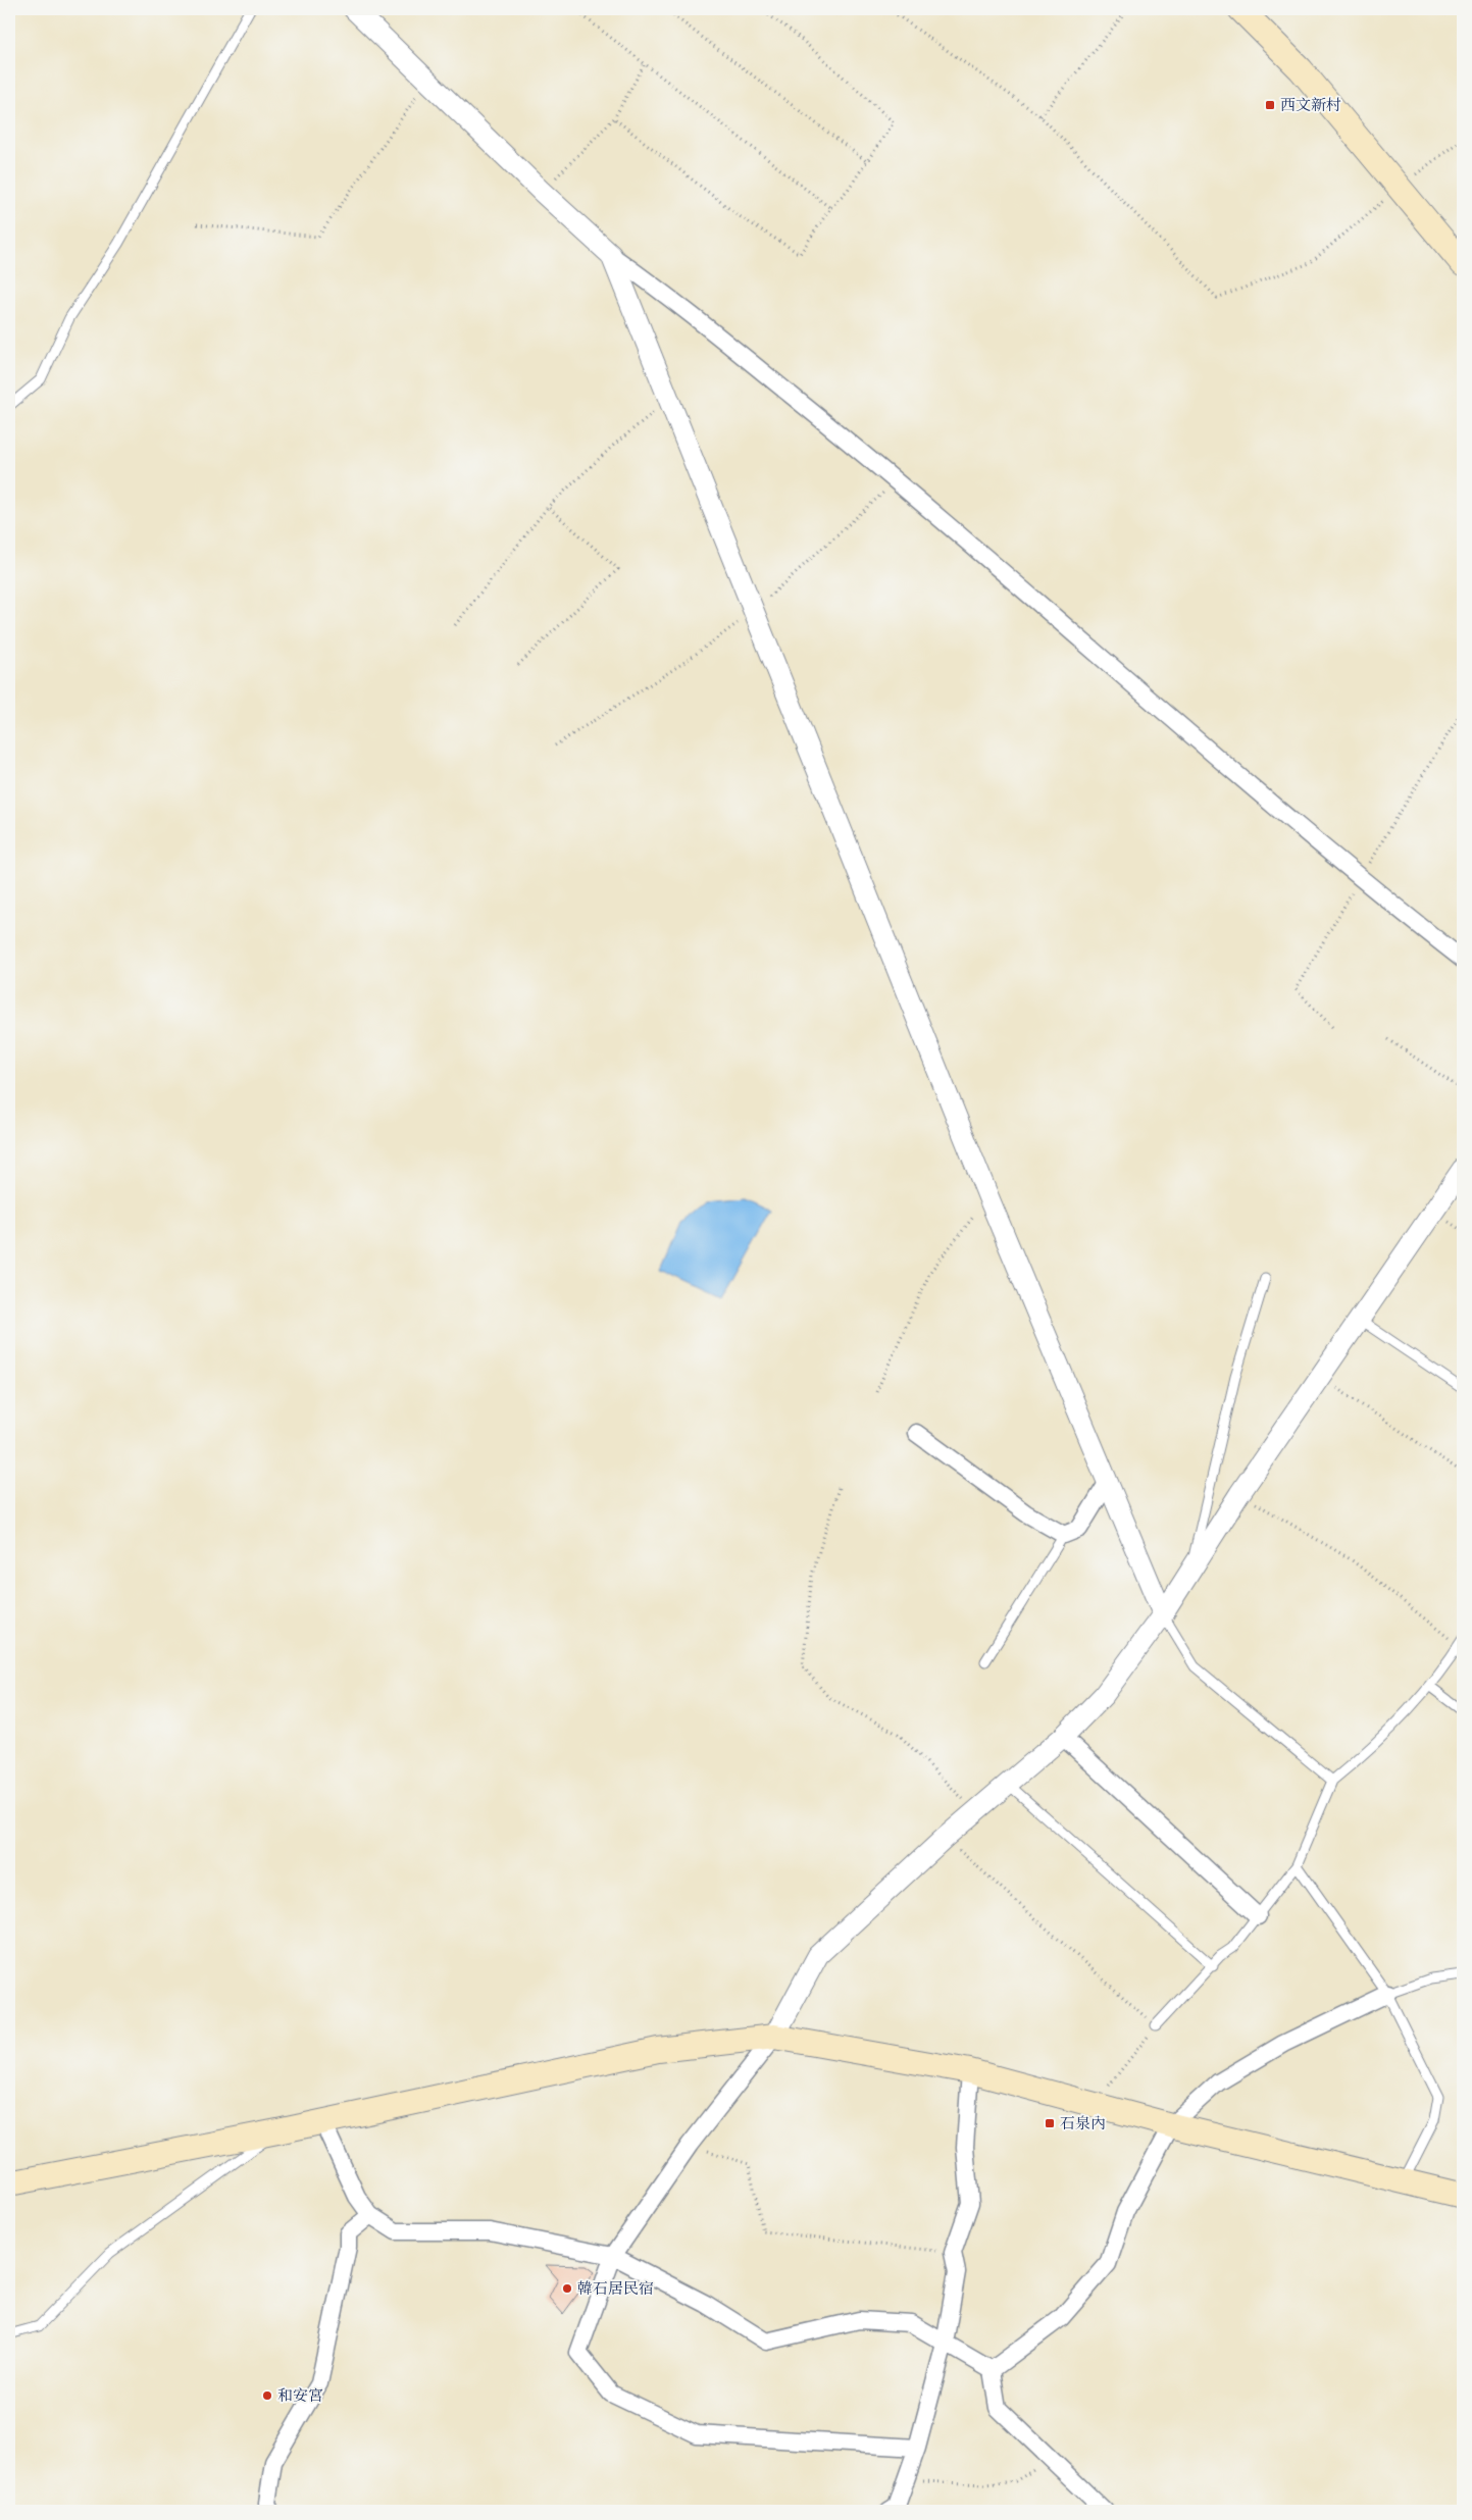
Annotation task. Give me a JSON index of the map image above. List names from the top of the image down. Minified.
{"places":{"transit":["西文新村","石泉內"],"other":["韓石居民宿","和安宮"]}}
